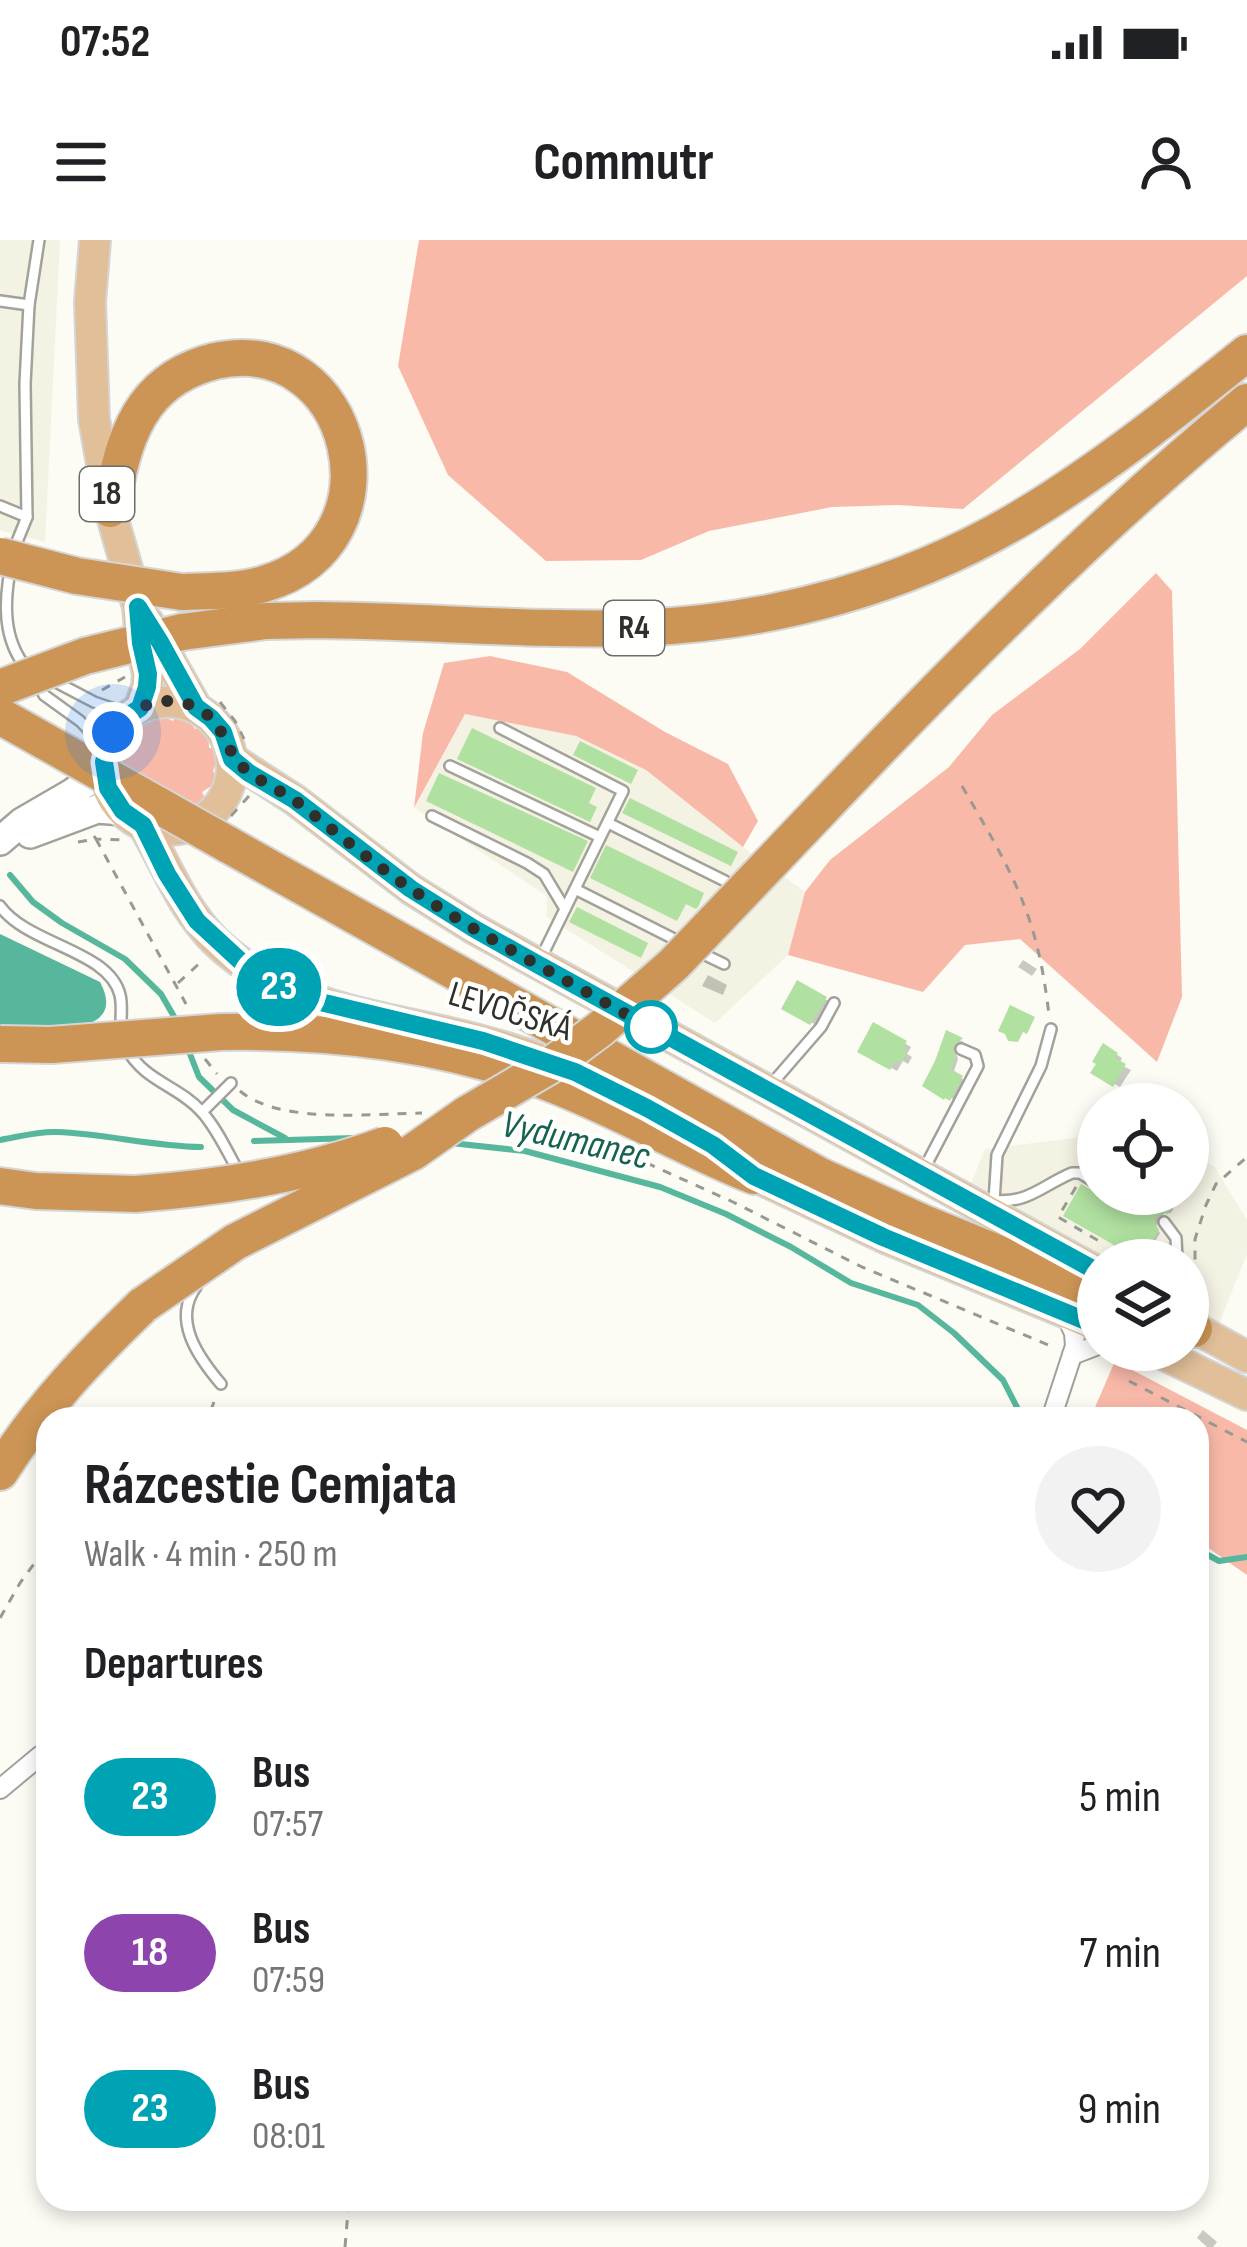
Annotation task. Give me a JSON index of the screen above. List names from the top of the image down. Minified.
{"streets":{"highway":["R4"],"main road":["18","LEVOČSKÁ"]},"crossings":[["R4","LEVOČSKÁ"]],"water":["Vydumanec"],"lines":["bus line 23"],"page":{"status":"07:52","header":"Commutr","on_map":"23","heading":[["Rázcestie Cemjata","Walk · 4 min · 250 m"],"Departures"],"list":[{"mark":"23","name":"Bus","note":"07:57","value":"5 min"},{"mark":"18","name":"Bus","note":"07:59","value":"7 min"},{"mark":"23","name":"Bus","note":"08:01","value":"9 min"}]}}
